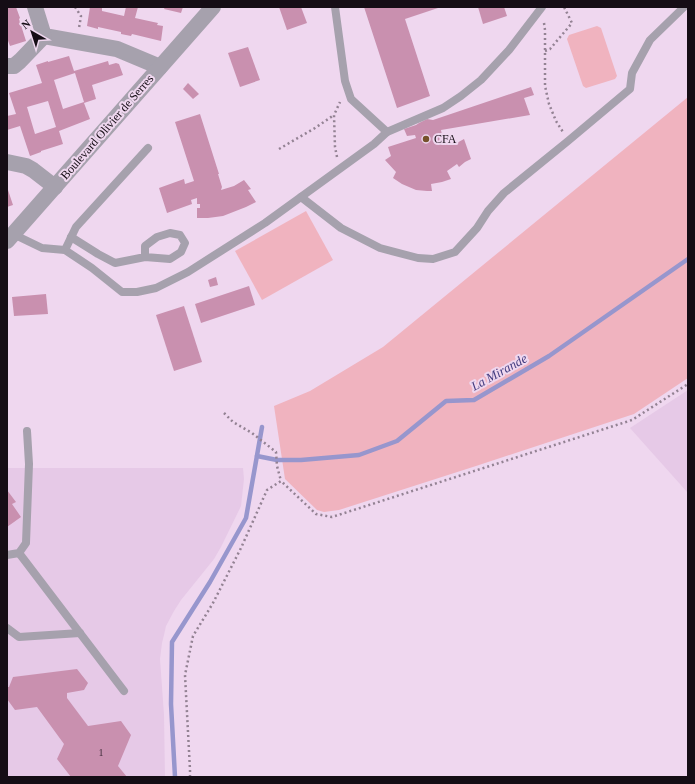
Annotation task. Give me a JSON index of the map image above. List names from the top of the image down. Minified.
{"streets":{"street":["Boulevard Olivier de Serres"]},"water":["La Mirande"],"places":["CFA"],"house_numbers":["1"],"north":"top left"}
